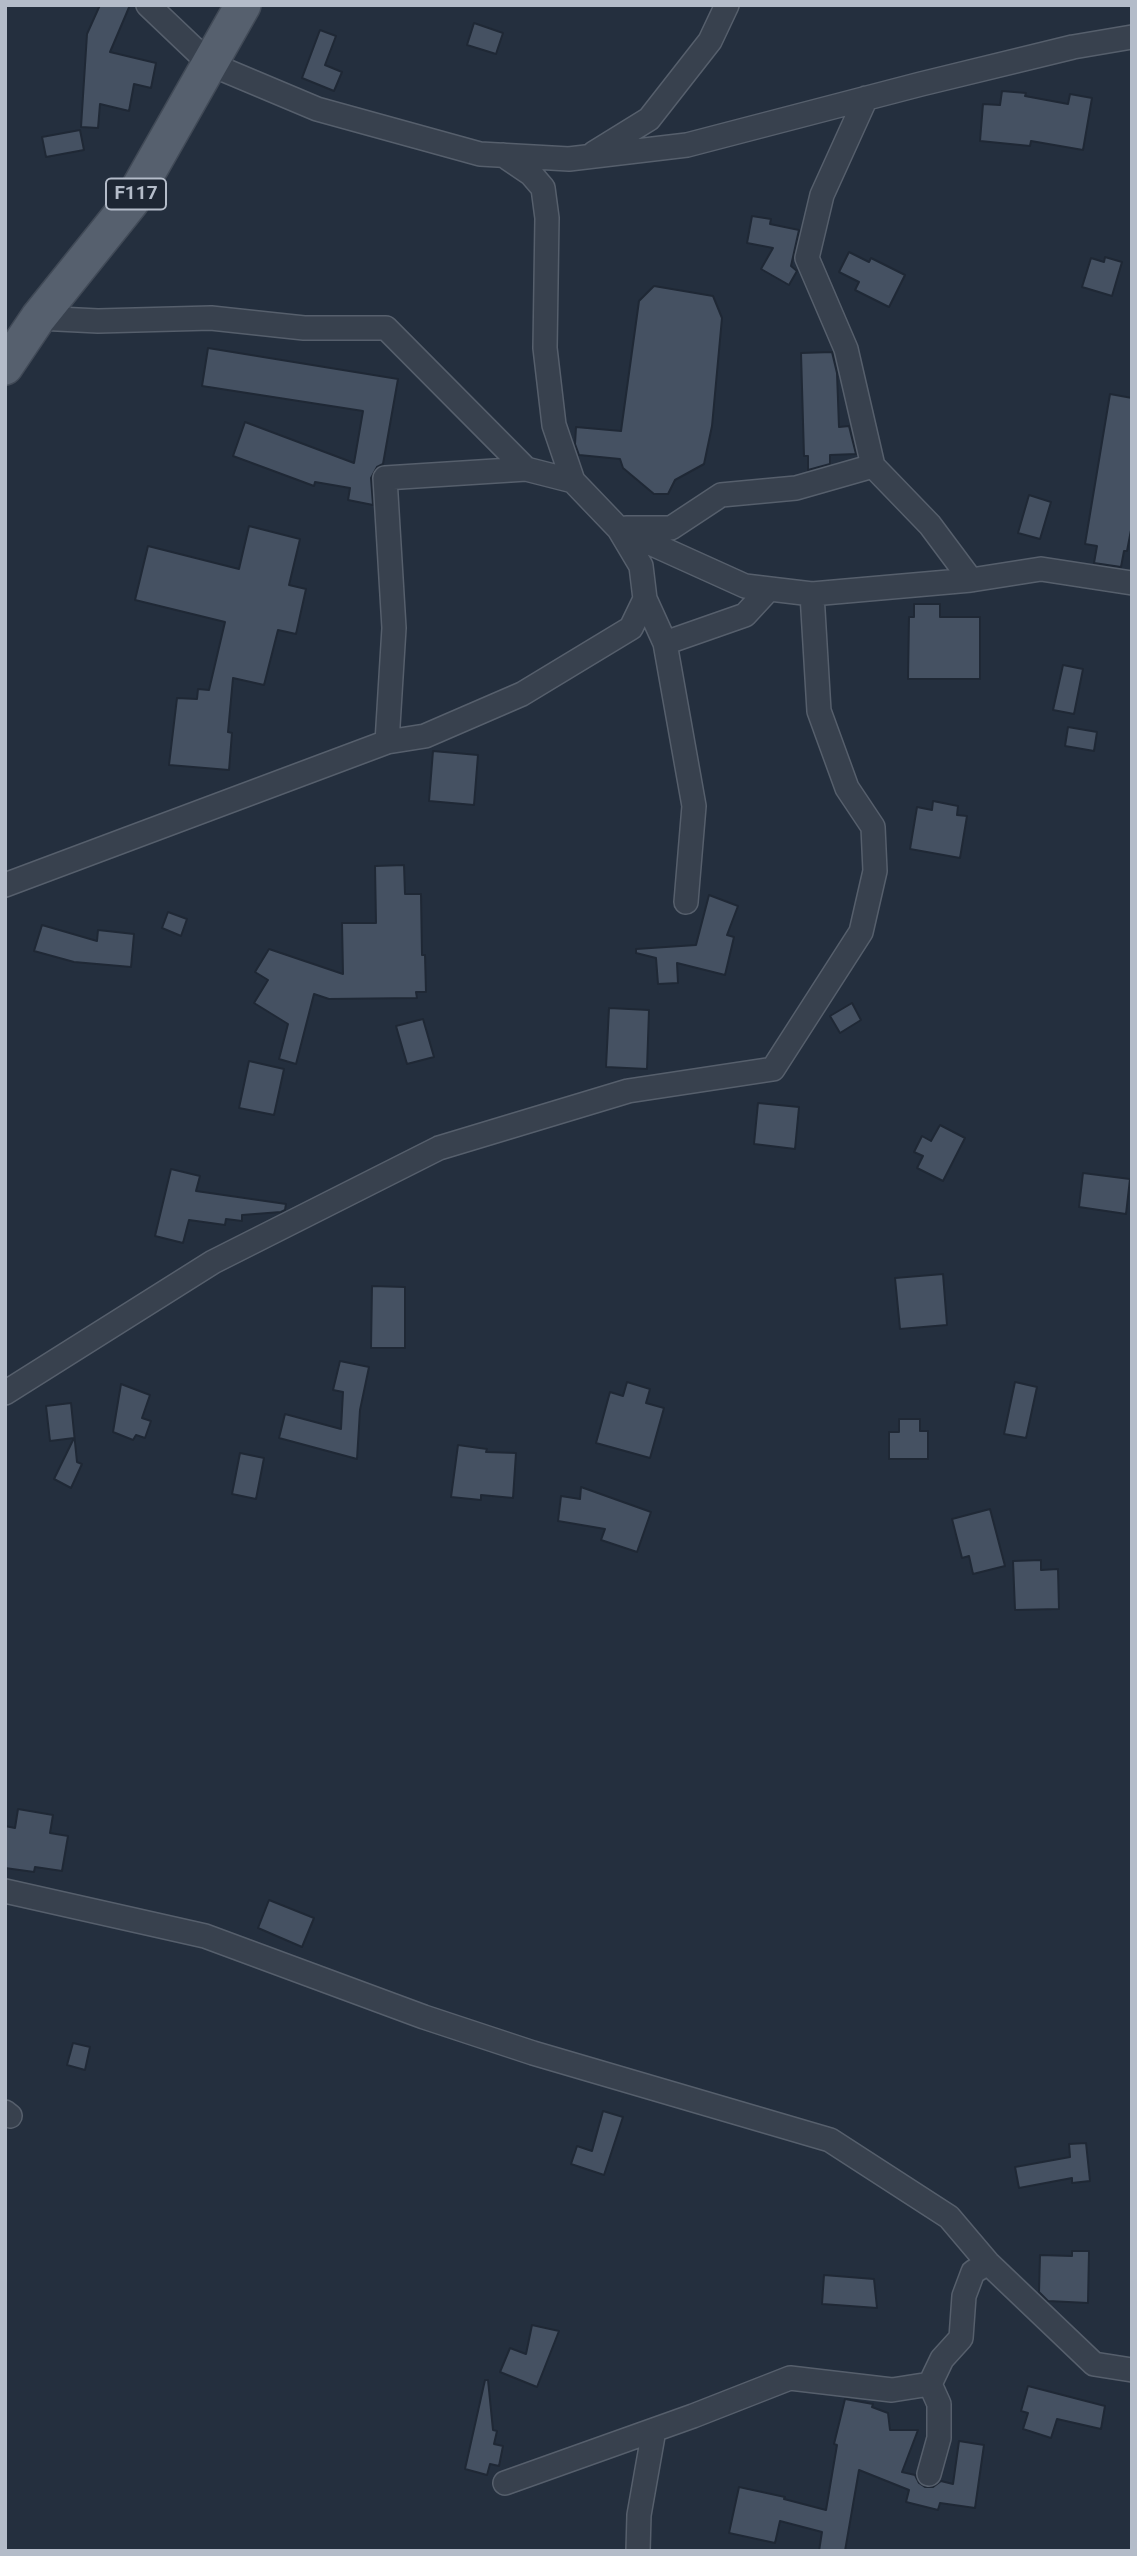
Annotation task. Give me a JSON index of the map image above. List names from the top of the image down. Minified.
{"streets":{"main road":["F117"]}}
